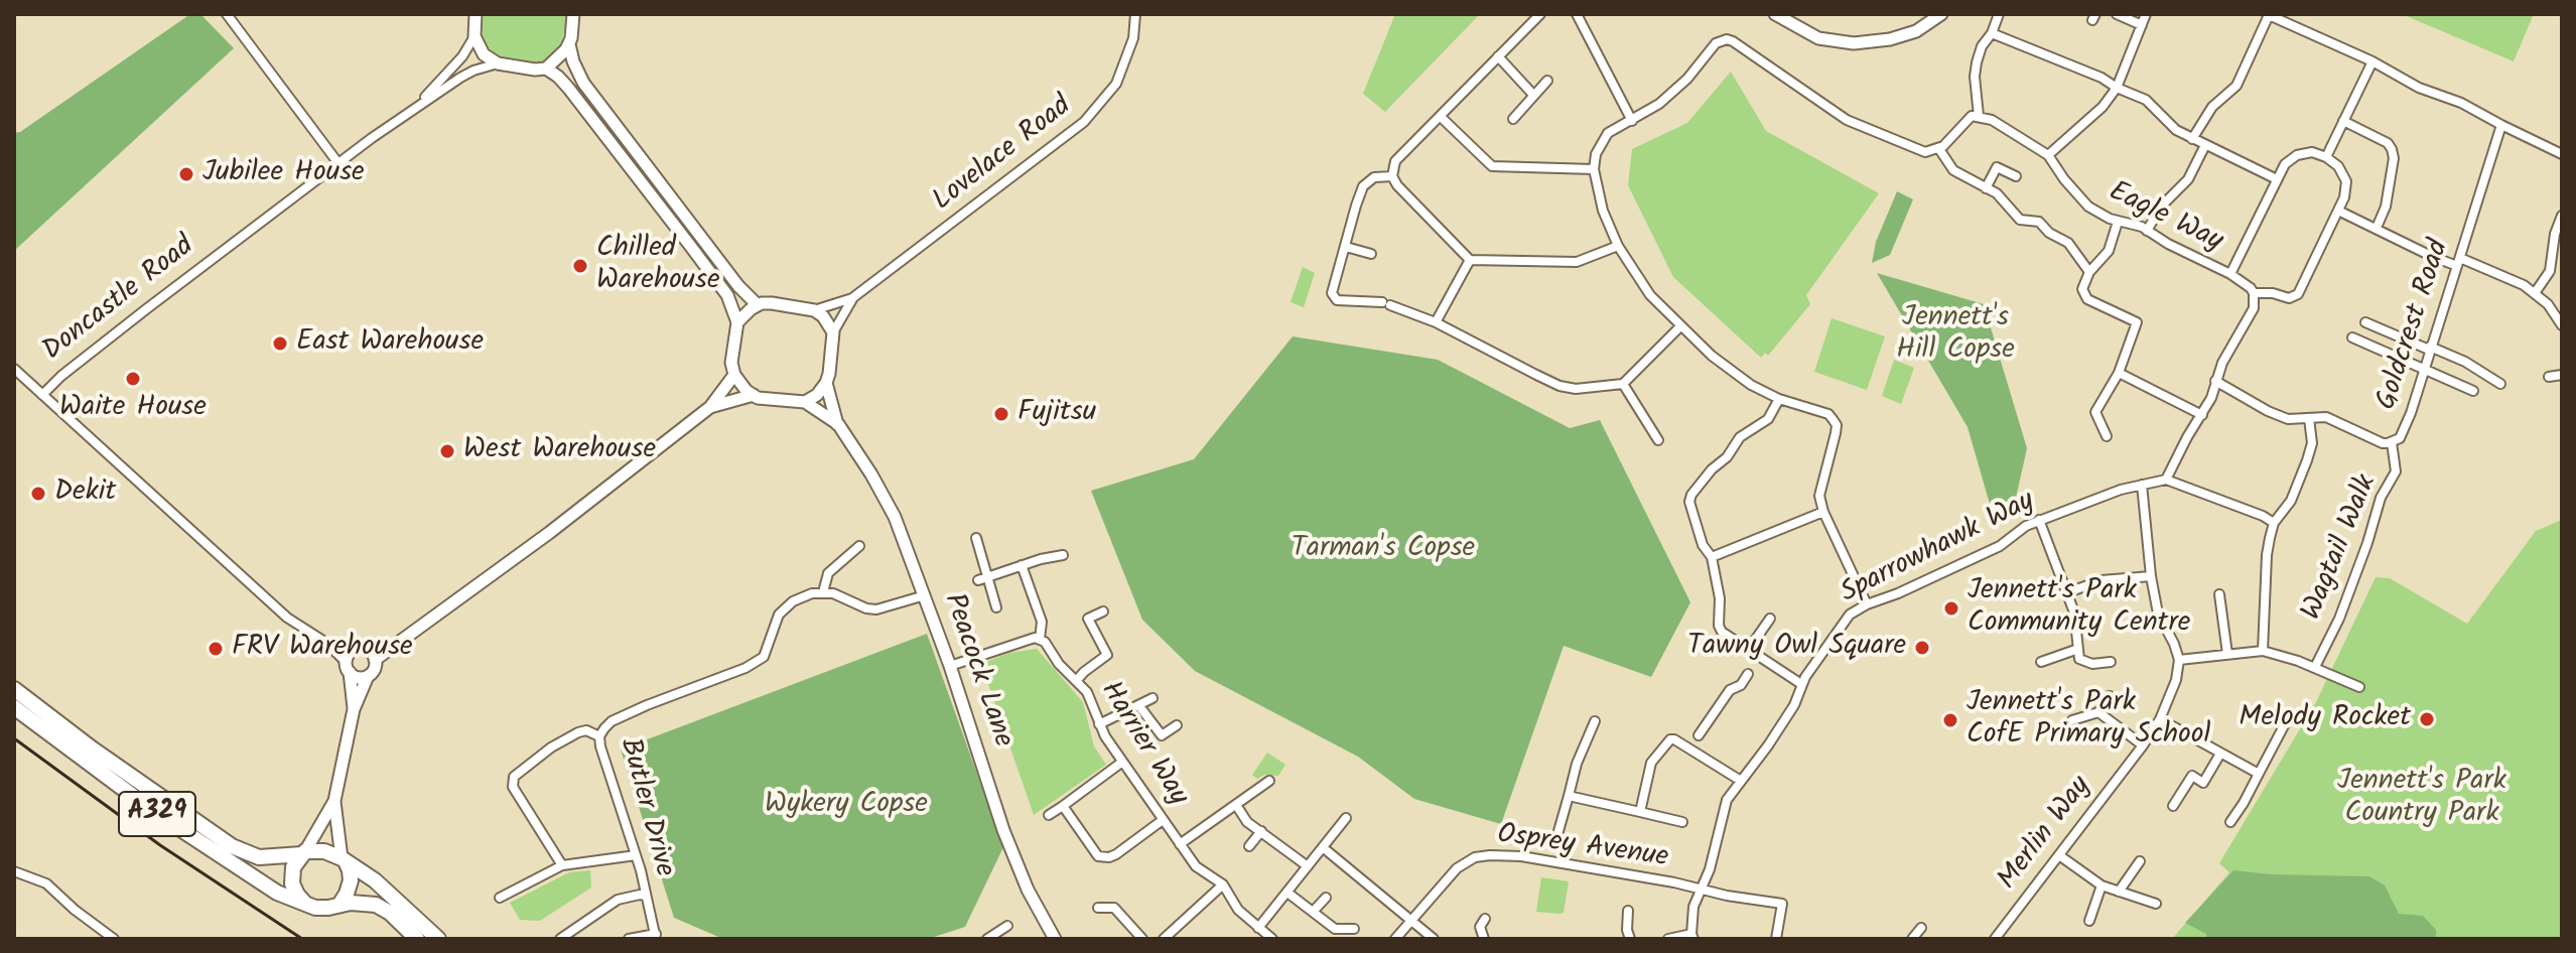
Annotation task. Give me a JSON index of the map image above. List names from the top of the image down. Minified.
{"streets":{"highway":["A329"],"street":["Lovelace Road","Eagle Way","Doncastle Road","Goldcrest Road","Wagtail Walk","Sparrowhawk Way","Peacock Lane","Harrier Way","Butler Drive","Merlin Way","Osprey Avenue"]},"crossings":[["Lovelace Road","Doncastle Road"],["Lovelace Road","Peacock Lane"],["Doncastle Road","Peacock Lane"],["Goldcrest Road","Wagtail Walk"],["Sparrowhawk Way","Osprey Avenue"]],"parks":["Jennett's Hill Copse","Tarman's Copse","Jennett's Park Country Park","Wykery Copse"],"places":["Jubilee House","Chilled Warehouse","East Warehouse","Waite House","Fujitsu","West Warehouse","Dekit","Jennett's Park Community Centre","Tawny Owl Square","FRV Warehouse","Melody Rocket","Jennett's Park CofE Primary School"]}
